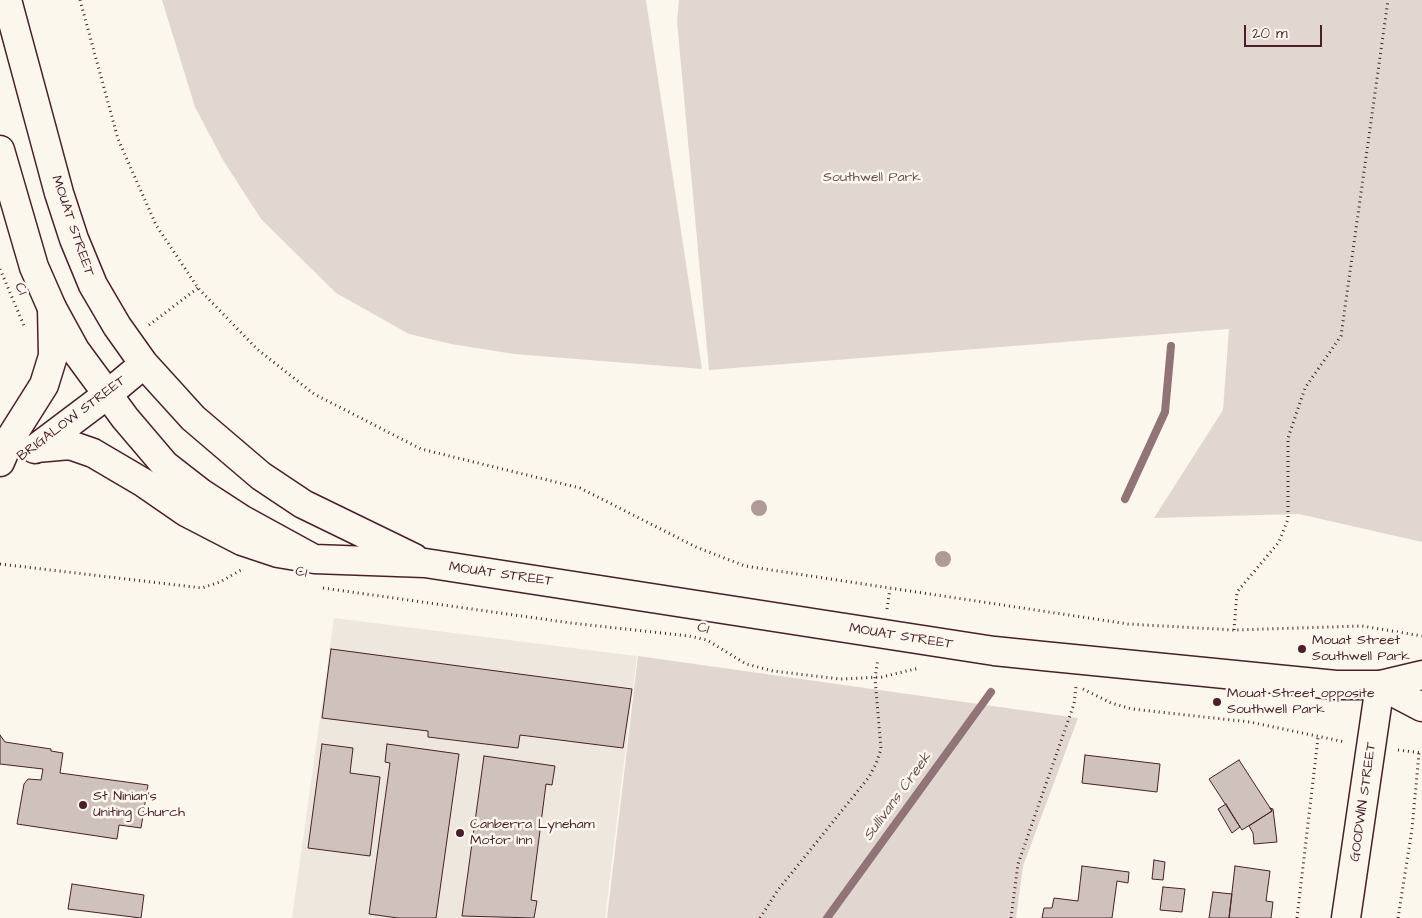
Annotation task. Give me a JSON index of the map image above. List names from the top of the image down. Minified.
{"streets":{"main road":["MOUAT STREET","BRIGALOW STREET","GOODWIN STREET"],"path":["C1"]},"crossings":[["MOUAT STREET","BRIGALOW STREET"],["MOUAT STREET","GOODWIN STREET"]],"water":["Sullivans Creek"],"parks":["Southwell Park"],"places":["Mouat Street Southwell Park","Mouat Street opposite Southwell Park","St Ninian’s Uniting Church","Canberra Lyneham Motor Inn"],"scale_bar":"20 m"}
